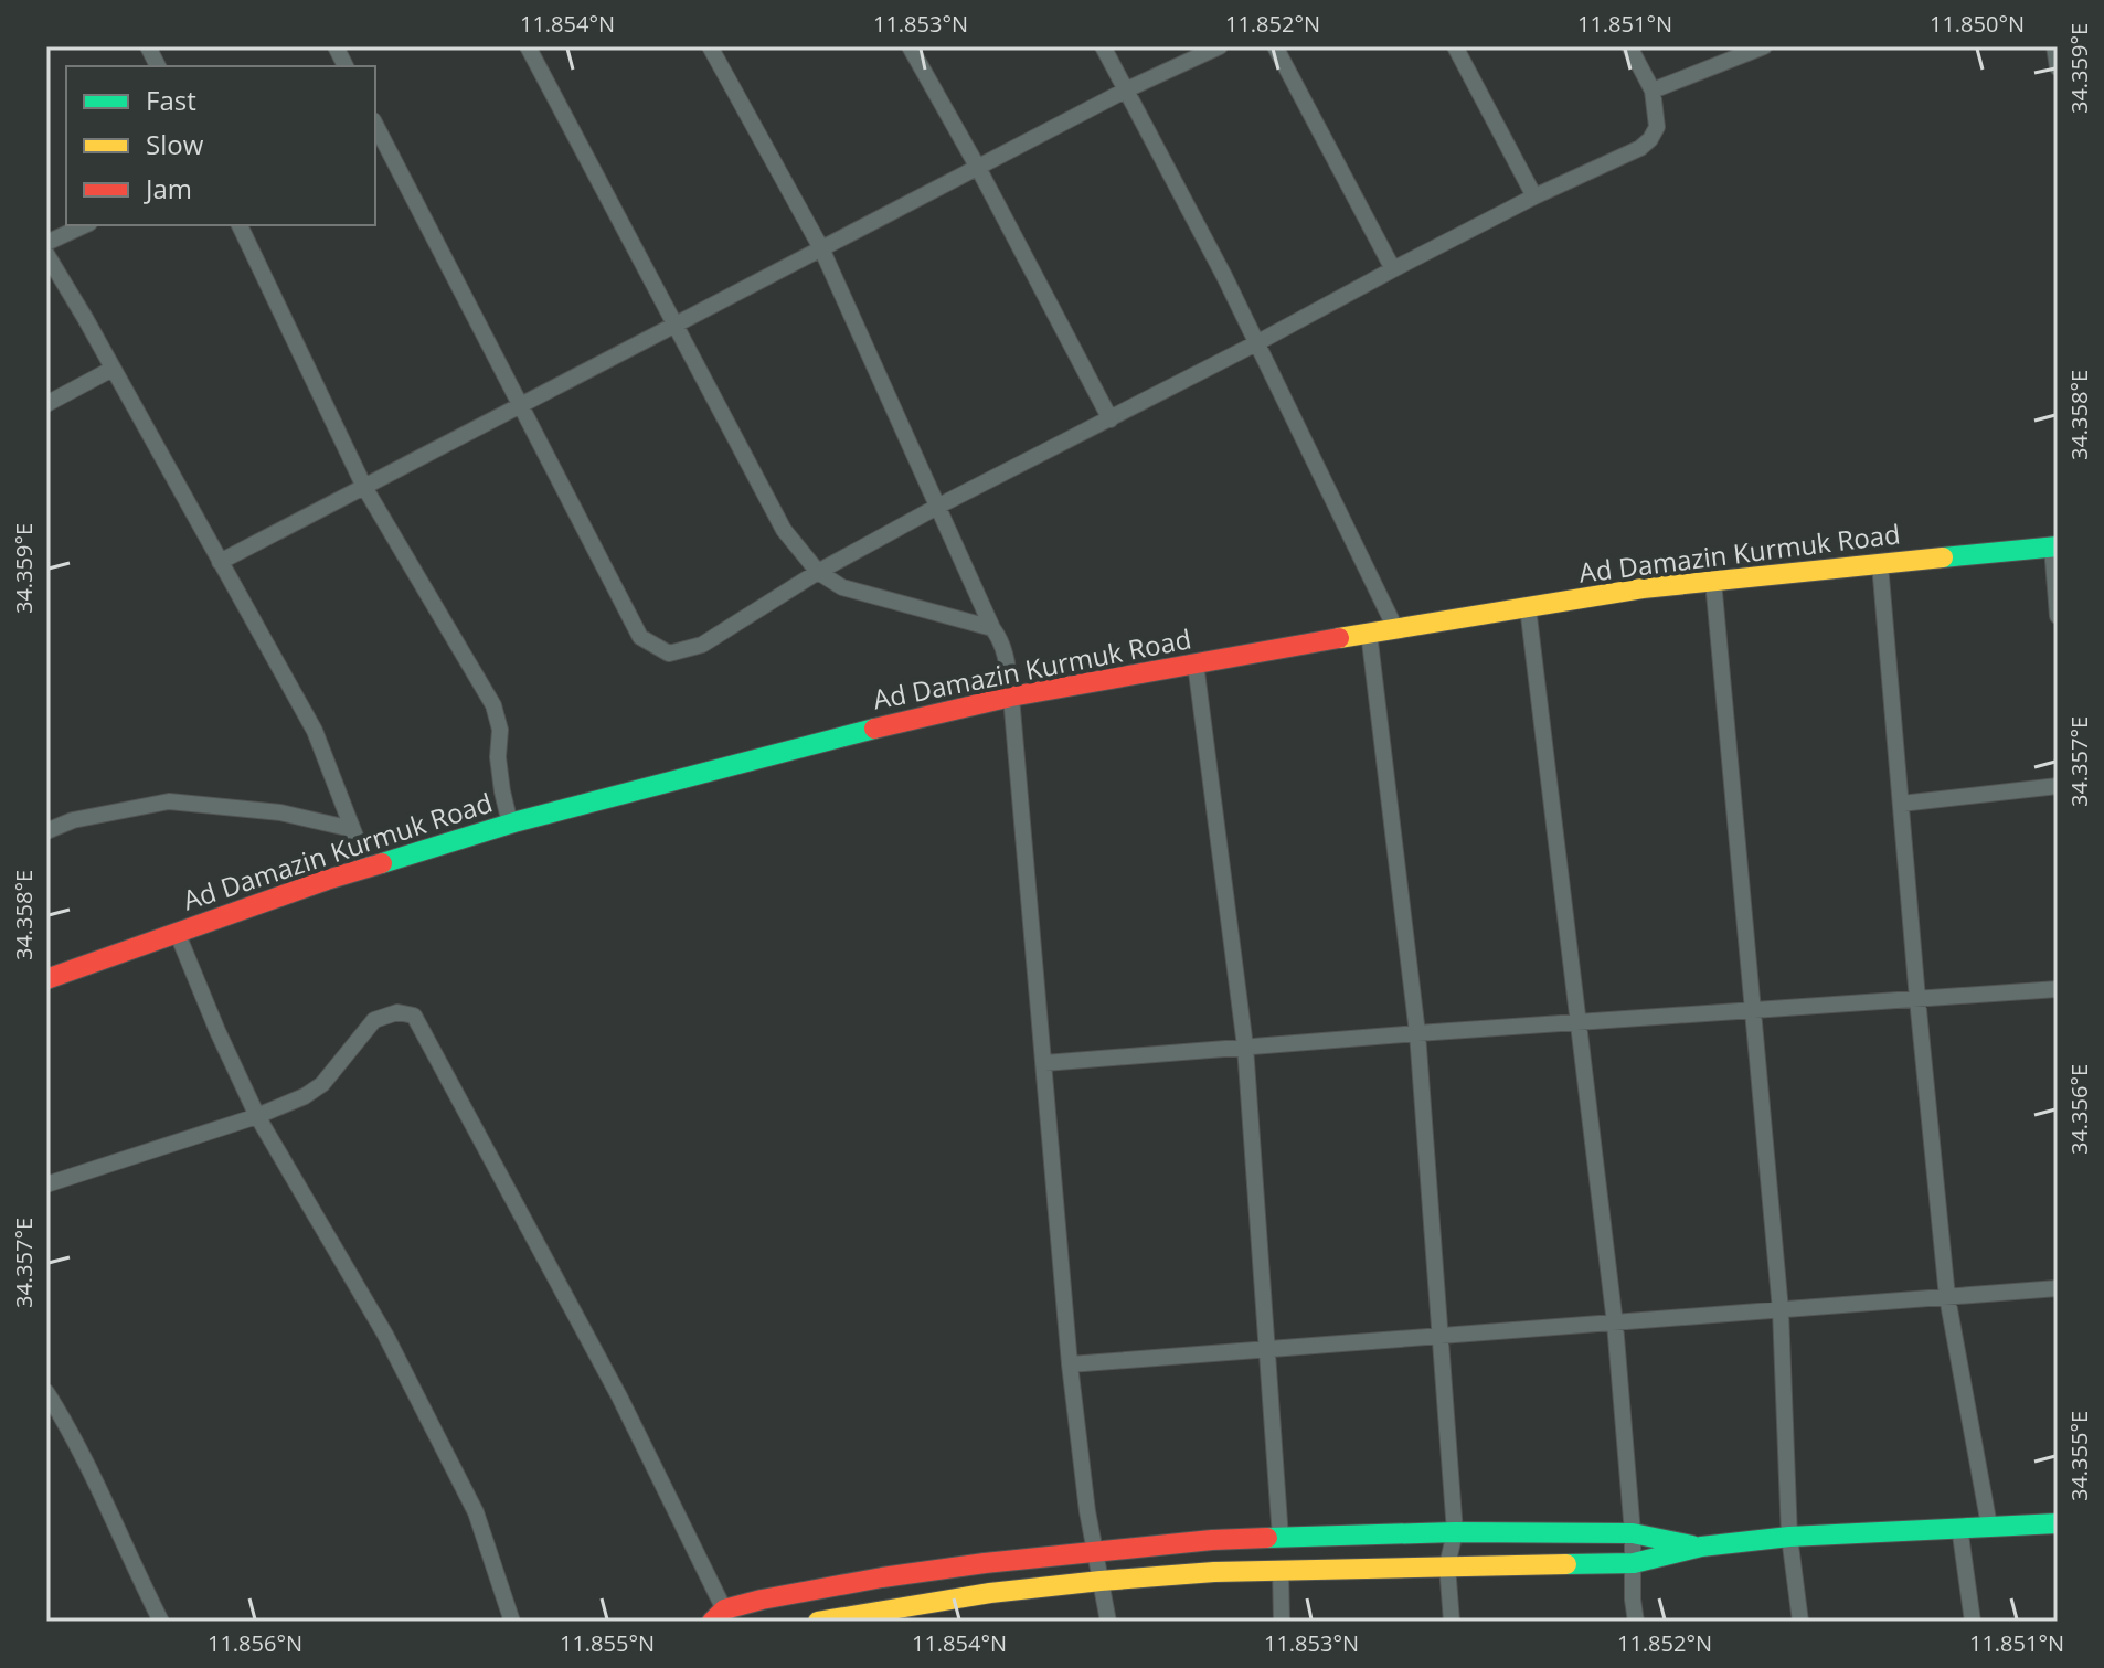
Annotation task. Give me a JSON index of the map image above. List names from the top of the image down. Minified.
{"streets":{"main road":["Ad Damazin Kurmuk Road"]},"legend":["Fast","Slow","Jam"],"coordinates":["11.854°N","11.853°N","11.852°N","11.851°N","11.850°N","34.359°E","34.358°E","34.357°E","34.356°E","34.355°E","11.856°N","11.855°N"]}
